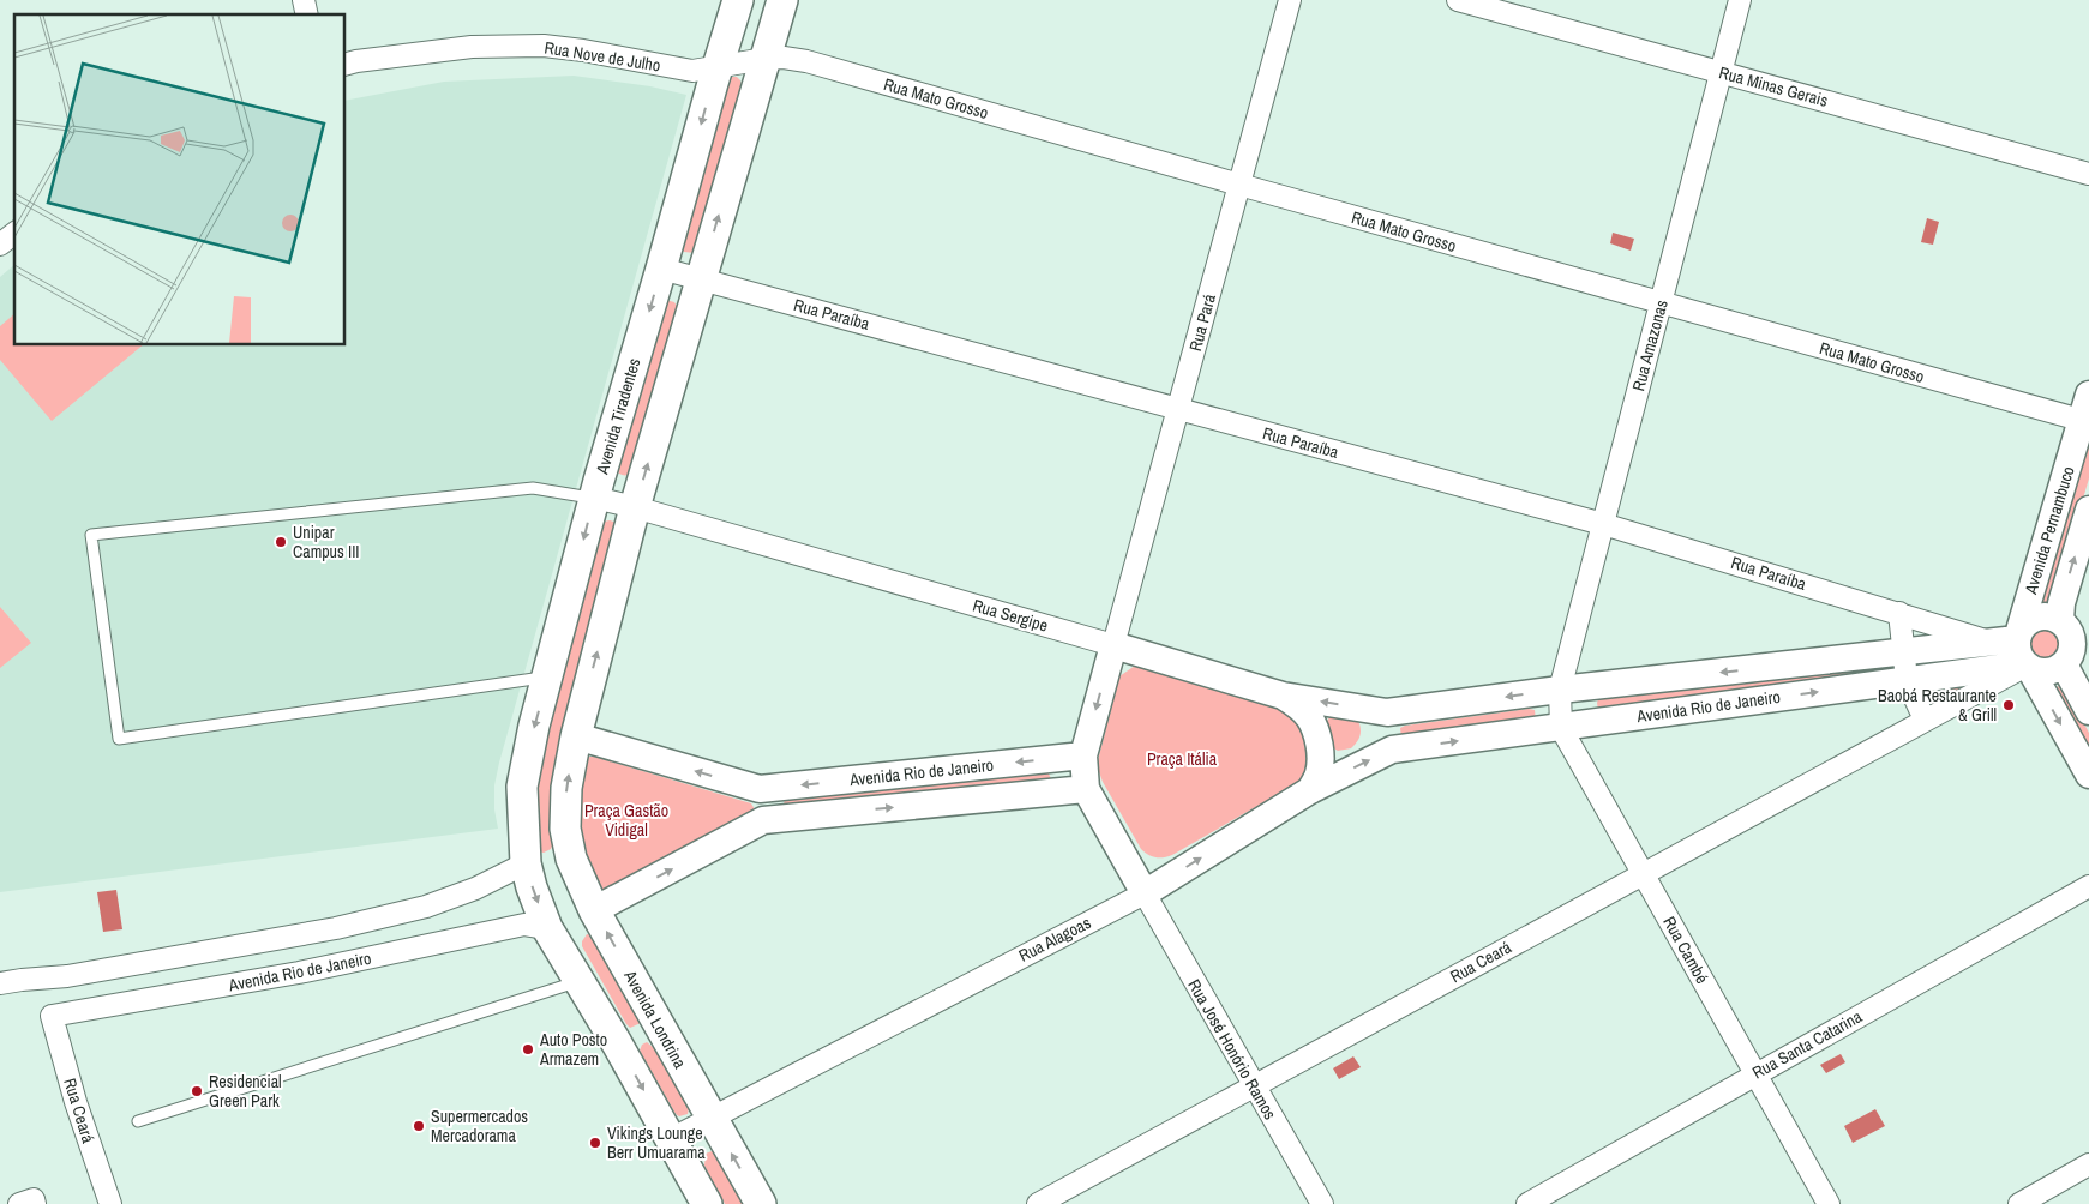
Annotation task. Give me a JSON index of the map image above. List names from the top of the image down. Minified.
{"streets":{"main road":["Avenida Tiradentes","Avenida Londrina"],"street":["Rua Nove de Julho","Rua Minas Gerais","Rua Mato Grosso","Rua Paraíba","Rua Pará","Rua Amazonas","Avenida Pernambuco","Rua Sergipe","Avenida Rio de Janeiro","Rua Alagoas","Rua Cambé","Rua Ceará","Rua Santa Catarina","Rua José Honório Ramos"]},"crossings":[["Rua Nove de Julho","Rua Mato Grosso"],["Rua Nove de Julho","Avenida Tiradentes"],["Rua Minas Gerais","Rua Amazonas"],["Rua Mato Grosso","Rua Pará"],["Rua Mato Grosso","Rua Amazonas"],["Rua Mato Grosso","Avenida Tiradentes"],["Rua Mato Grosso","Avenida Pernambuco"],["Rua Paraíba","Rua Pará"],["Rua Paraíba","Rua Amazonas"],["Rua Paraíba","Avenida Tiradentes"],["Rua Paraíba","Avenida Pernambuco"],["Rua Paraíba","Avenida Rio de Janeiro"],["Rua Paraíba","Rua Ceará"],["Rua Pará","Rua Sergipe"],["Rua Amazonas","Avenida Rio de Janeiro"],["Rua Amazonas","Rua Cambé"],["Avenida Tiradentes","Rua Sergipe"],["Avenida Pernambuco","Avenida Rio de Janeiro"],["Avenida Pernambuco","Rua Ceará"],["Rua Sergipe","Avenida Rio de Janeiro"],["Avenida Rio de Janeiro","Rua Alagoas"],["Avenida Rio de Janeiro","Rua Cambé"],["Avenida Rio de Janeiro","Rua Ceará"],["Rua Alagoas","Avenida Londrina"],["Rua Alagoas","Rua José Honório Ramos"],["Rua Cambé","Rua Ceará"],["Rua Cambé","Rua Santa Catarina"],["Rua Ceará","Rua José Honório Ramos"]],"parks":["Praça Itália","Praça Gastão Vidigal"],"places":["Unipar Campus III","Baobá Restaurante & Grill","Auto Posto Armazem","Residencial Green Park","Supermercados Mercadorama","Vikings Lounge Berr Umuarama"]}
